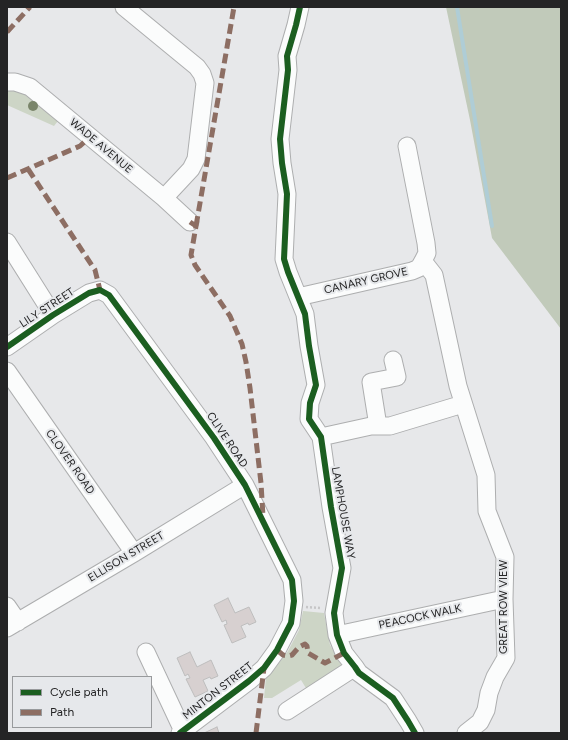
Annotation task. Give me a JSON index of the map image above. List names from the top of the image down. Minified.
{"streets":{"street":["WADE AVENUE","CANARY GROVE","LILY STREET","CLIVE ROAD","CLOVER ROAD","LAMPHOUSE WAY","ELLISON STREET","GREAT ROW VIEW","PEACOCK WALK","MINTON STREET"]},"crossings":[["CANARY GROVE","LAMPHOUSE WAY"],["CANARY GROVE","GREAT ROW VIEW"],["LILY STREET","CLIVE ROAD"],["CLIVE ROAD","ELLISON STREET"],["CLIVE ROAD","MINTON STREET"],["CLOVER ROAD","ELLISON STREET"],["LAMPHOUSE WAY","PEACOCK WALK"],["GREAT ROW VIEW","PEACOCK WALK"]],"legend":["Cycle path","Path"]}
